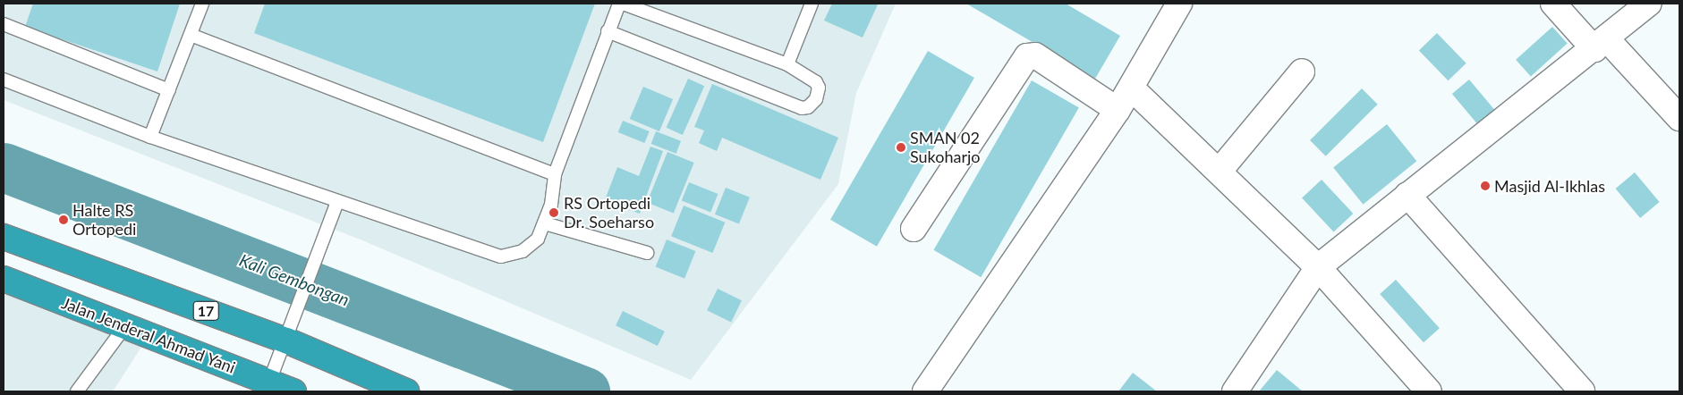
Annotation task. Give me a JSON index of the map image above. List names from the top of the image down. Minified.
{"streets":{"highway":["17","Jalan Jenderal Ahmad Yani"]},"water":["Kali Gembongan"],"places":["SMAN 02 Sukoharjo","Masjid Al-Ikhlas","RS Ortopedi Dr. Soeharso","Halte RS Ortopedi"]}
